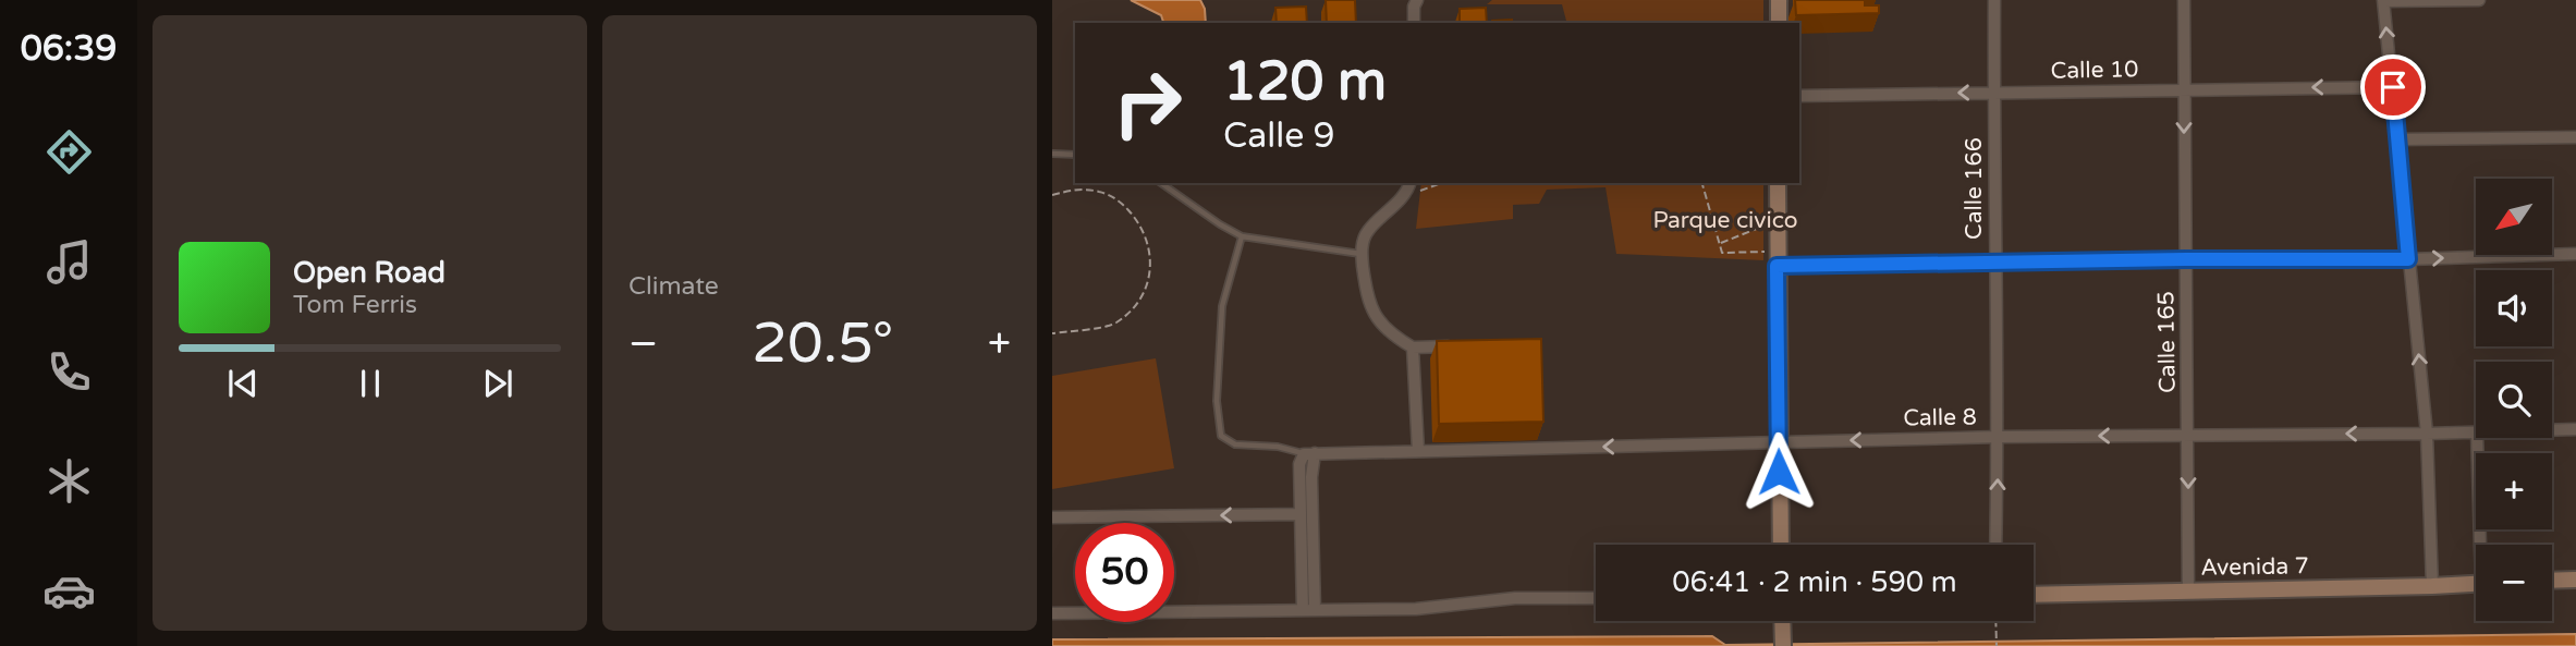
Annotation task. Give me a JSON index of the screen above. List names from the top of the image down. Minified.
{"streets":{"main road":["Avenida 7"],"street":["Calle 10","Calle 166","Calle 165","Calle 8"]},"crossings":[["Calle 10","Calle 166"],["Calle 10","Calle 165"],["Calle 166","Calle 8"],["Calle 165","Calle 8"],["Calle 165","Avenida 7"]],"one_way":["Calle 10","Calle 165","Calle 8"],"parks":["Parque civico"],"north":"bottom left","page":{"tabs":"06:39","tile":"Climate","turn":["120 m","Calle 9"],"map_buttons":["+","−"],"song":["Open Road","Tom Ferris"],"heat":["−","20.5°","+"],"limit":"50","trip":"06:41 · 2 min · 590 m"}}
